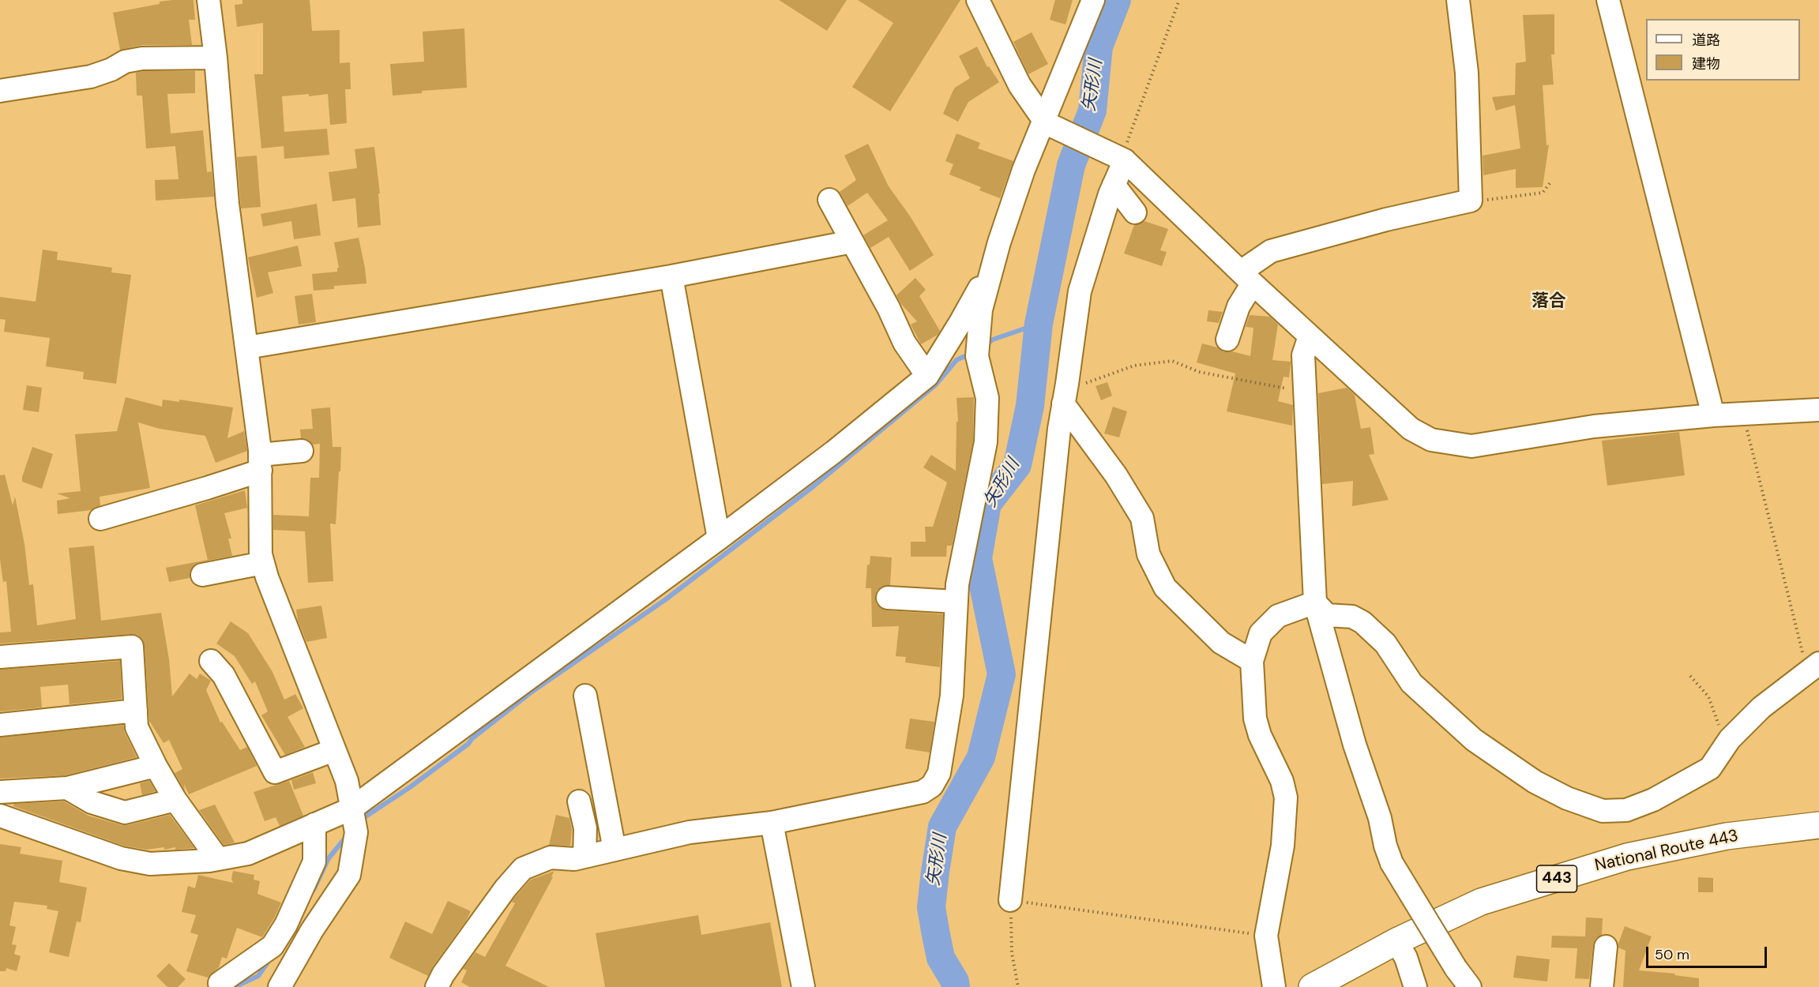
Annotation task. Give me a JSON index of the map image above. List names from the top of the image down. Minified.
{"streets":{"highway":["National Route 443","443"]},"districts":["落合"],"water":["矢形川"],"legend":["道路","建物"],"scale_bar":"50 m"}
